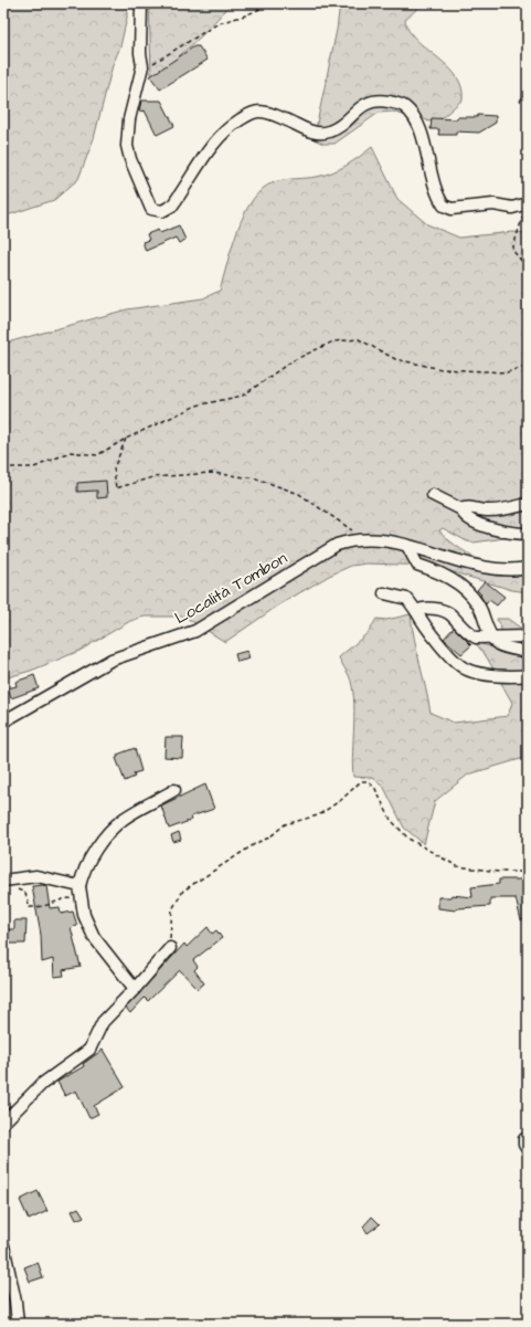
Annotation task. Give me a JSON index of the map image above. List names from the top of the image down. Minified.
{"streets":{"street":["Località Tombon"]}}
